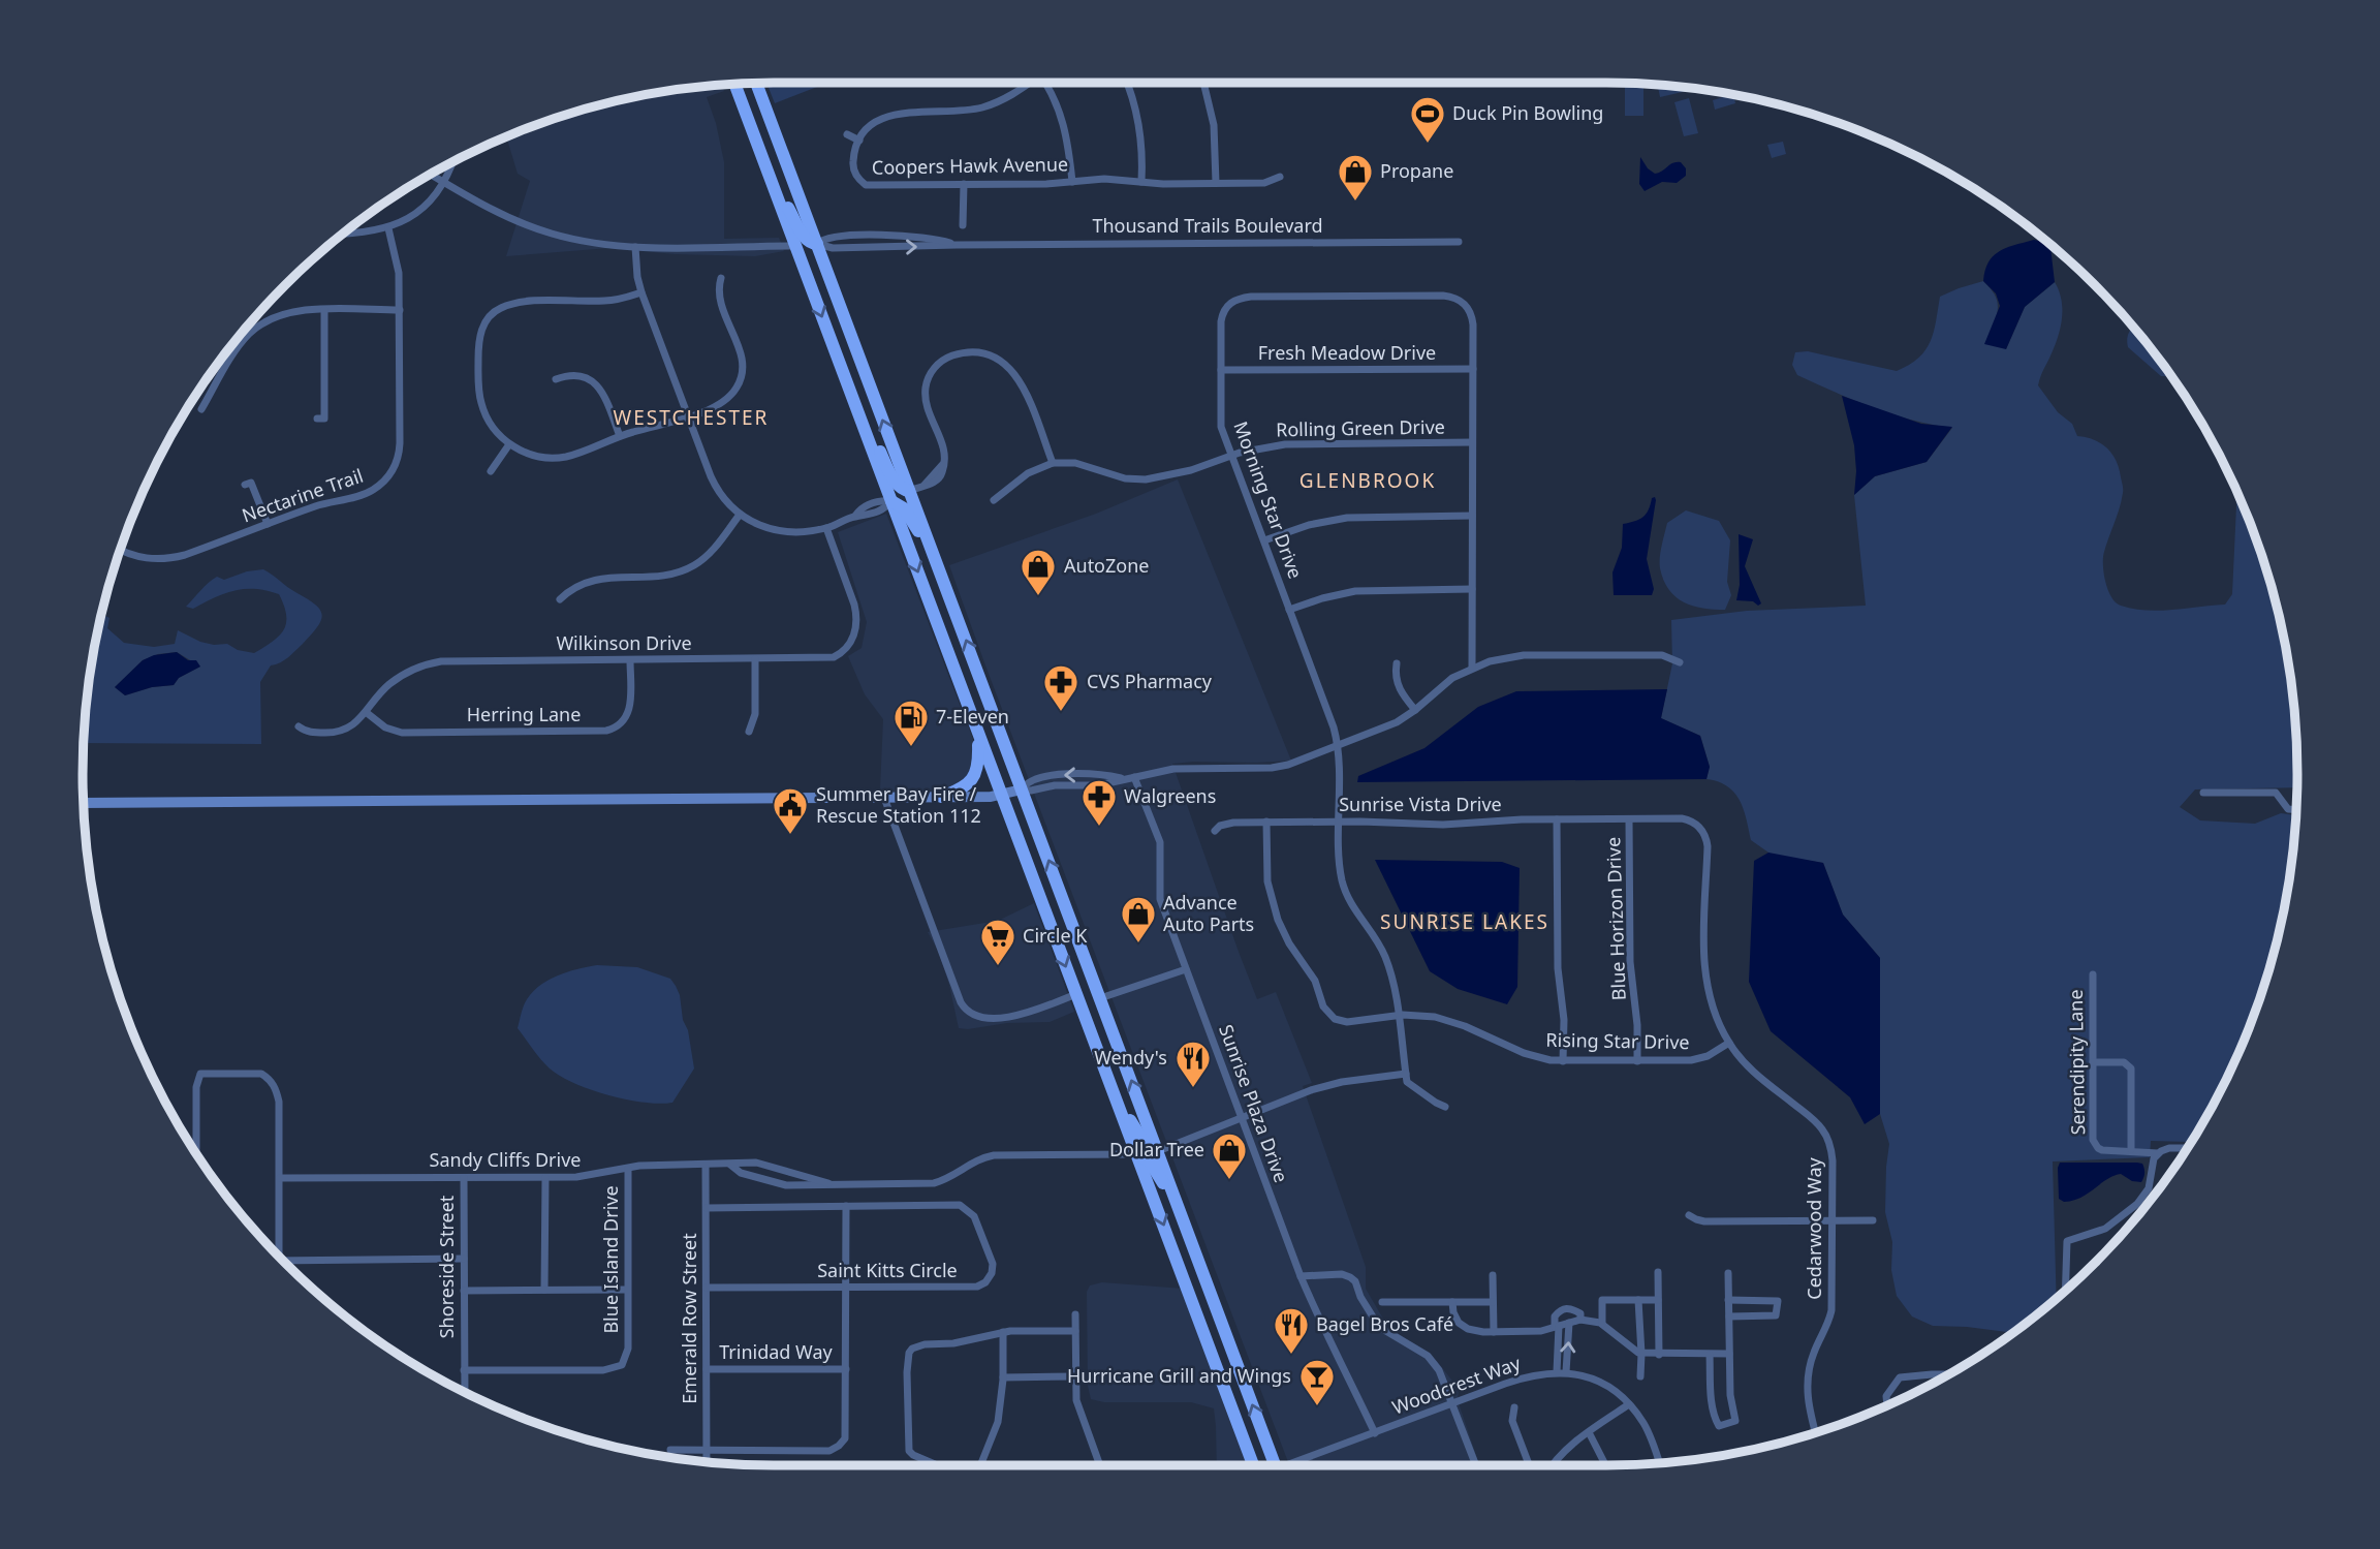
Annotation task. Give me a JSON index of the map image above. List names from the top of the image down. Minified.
{"streets":{"street":["Coopers Hawk Avenue","Thousand Trails Boulevard","Fresh Meadow Drive","Rolling Green Drive","Nectarine Trail","Morning Star Drive","Wilkinson Drive","Herring Lane","Sunrise Vista Drive","Blue Horizon Drive","Rising Star Drive","Serendipity Lane","Sunrise Plaza Drive","Sandy Cliffs Drive","Cedarwood Way","Blue Island Drive","Shoreside Street","Saint Kitts Circle","Emerald Row Street","Trinidad Way","Woodcrest Way"]},"crossings":[["Fresh Meadow Drive","Morning Star Drive"],["Rolling Green Drive","Morning Star Drive"],["Morning Star Drive","Sunrise Vista Drive"],["Morning Star Drive","Rising Star Drive"],["Wilkinson Drive","Herring Lane"],["Sunrise Vista Drive","Blue Horizon Drive"],["Sunrise Vista Drive","Rising Star Drive"],["Sunrise Vista Drive","Cedarwood Way"],["Blue Horizon Drive","Rising Star Drive"],["Blue Horizon Drive","Cedarwood Way"],["Rising Star Drive","Cedarwood Way"],["Sunrise Plaza Drive","Woodcrest Way"],["Sandy Cliffs Drive","Blue Island Drive"],["Sandy Cliffs Drive","Shoreside Street"],["Sandy Cliffs Drive","Emerald Row Street"],["Blue Island Drive","Shoreside Street"],["Saint Kitts Circle","Emerald Row Street"],["Emerald Row Street","Trinidad Way"]],"districts":["WESTCHESTER","GLENBROOK","SUNRISE LAKES"],"places":{"sports":["Duck Pin Bowling"],"shop":["Propane","AutoZone","Advance Auto Parts","Dollar Tree"],"pharmacy":["CVS Pharmacy","Walgreens"],"fuel station":["7-Eleven"],"public building":["Summer Bay Fire / Rescue Station 112"],"supermarket":["Circle K"],"restaurant":["Wendy's","Bagel Bros Café"],"bar":["Hurricane Grill and Wings"]}}
